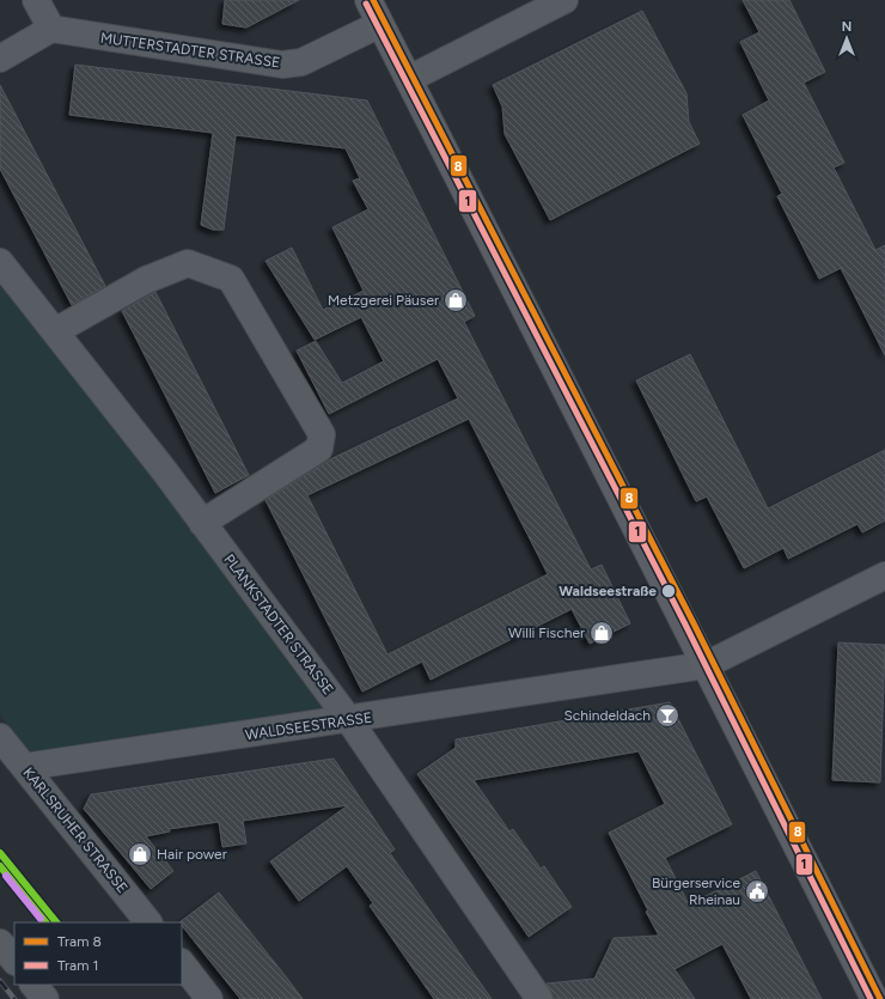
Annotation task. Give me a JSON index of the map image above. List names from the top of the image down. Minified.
{"streets":{"street":["MUTTERSTADTER STRASSE","PLANKSTADTER STRASSE","WALDSEESTRASSE","KARLSRUHER STRASSE"]},"crossings":[["PLANKSTADTER STRASSE","WALDSEESTRASSE"],["WALDSEESTRASSE","KARLSRUHER STRASSE"]],"places":{"shop":["Metzgerei Päuser","Willi Fischer","Hair power"],"other":["Waldseestraße"],"bar":["Schindeldach"],"public building":["Bürgerservice Rheinau"]},"lines":["tram line 8","tram line 1"],"legend":["Tram 8","Tram 1"],"north":"top"}
